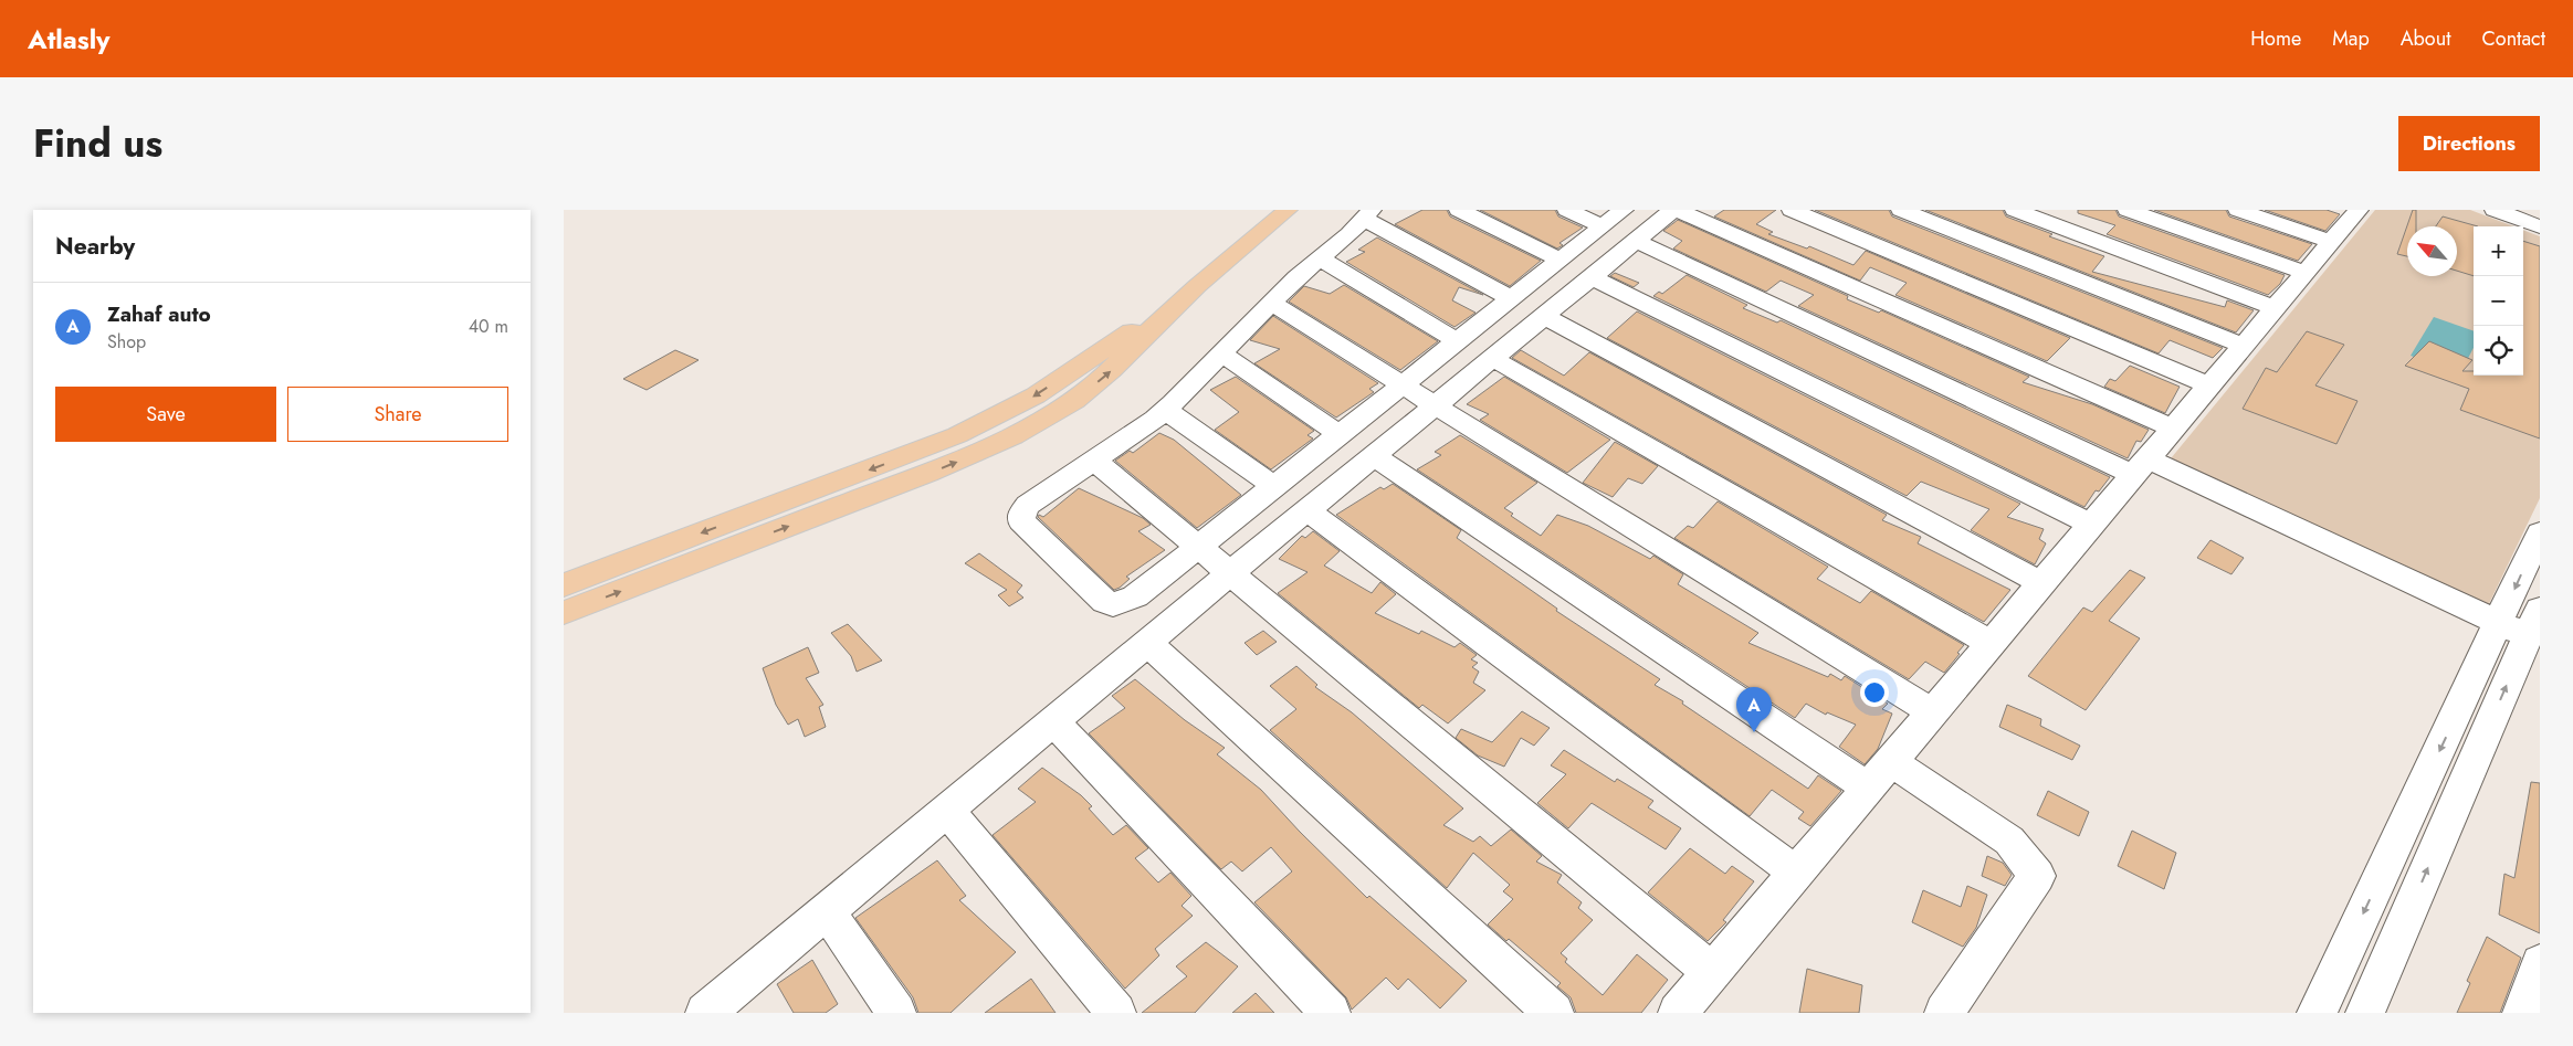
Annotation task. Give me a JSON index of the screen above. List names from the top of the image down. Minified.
{"north":"top left","page":{"header":"Atlasly","nav":["Home","Map","About","Contact"],"title":"Find us","buttons":["Directions",["Save","Share"]],"heading":"Nearby","map_buttons":["+","−"],"list":[{"mark":"A","name":"Zahaf auto","note":"Shop","value":"40 m"}],"pins":"A"}}
